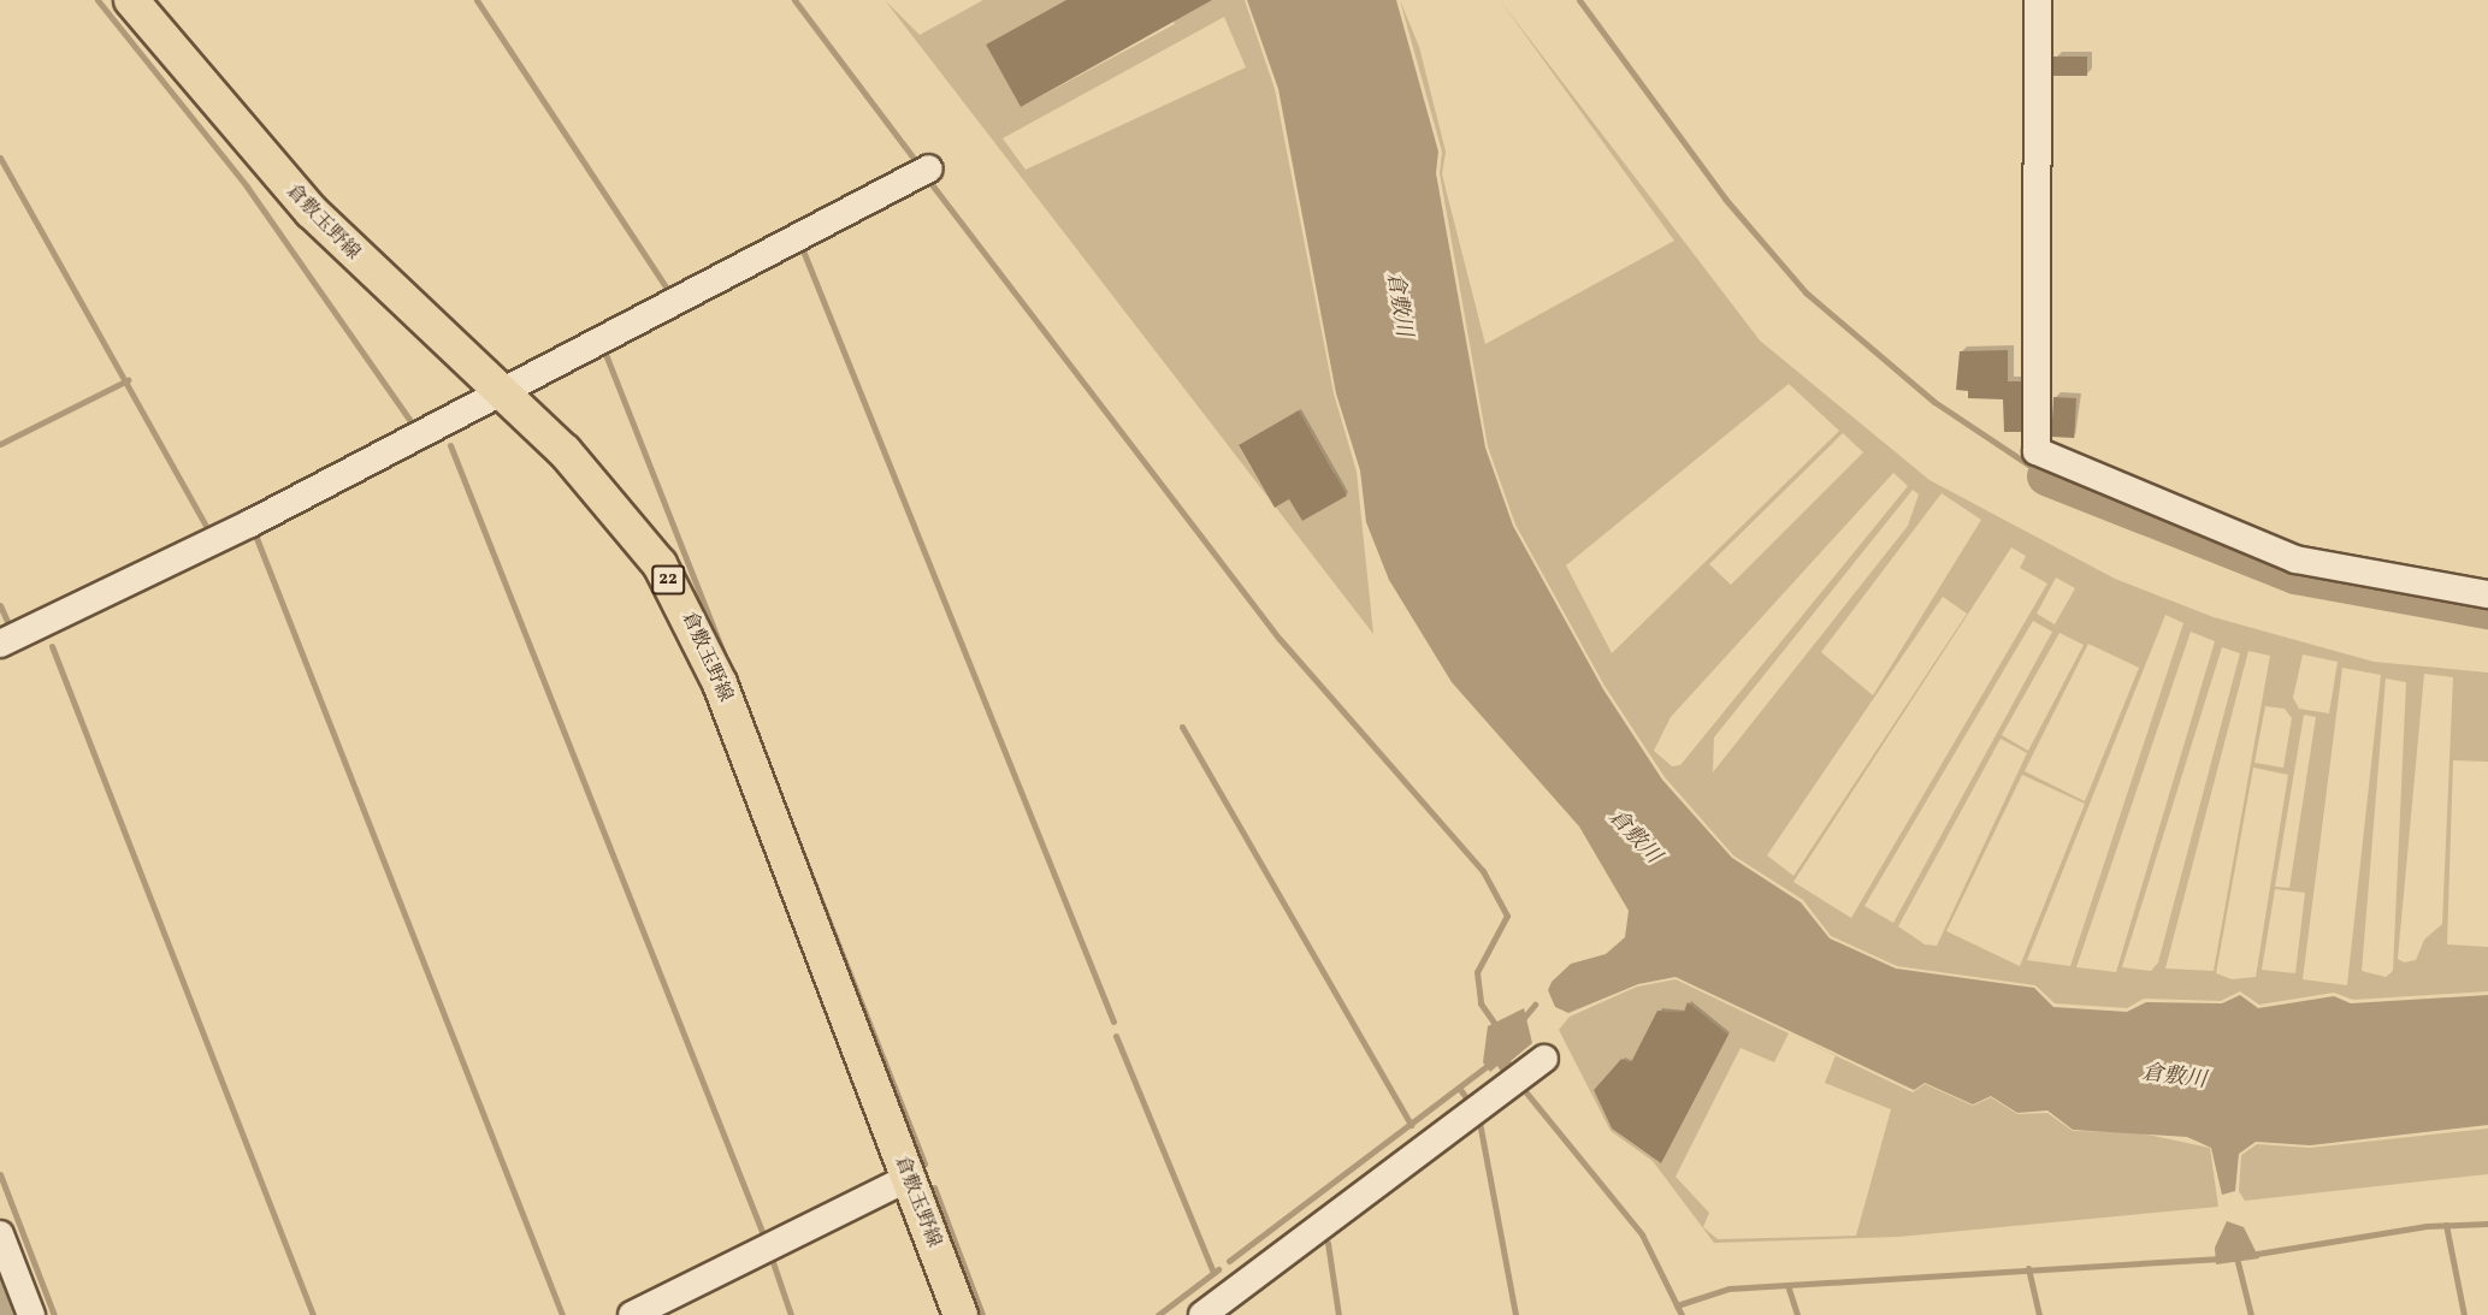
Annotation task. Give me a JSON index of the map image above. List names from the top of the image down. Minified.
{"streets":{"main road":["倉敷玉野線","22"]},"water":["倉敷川"]}
